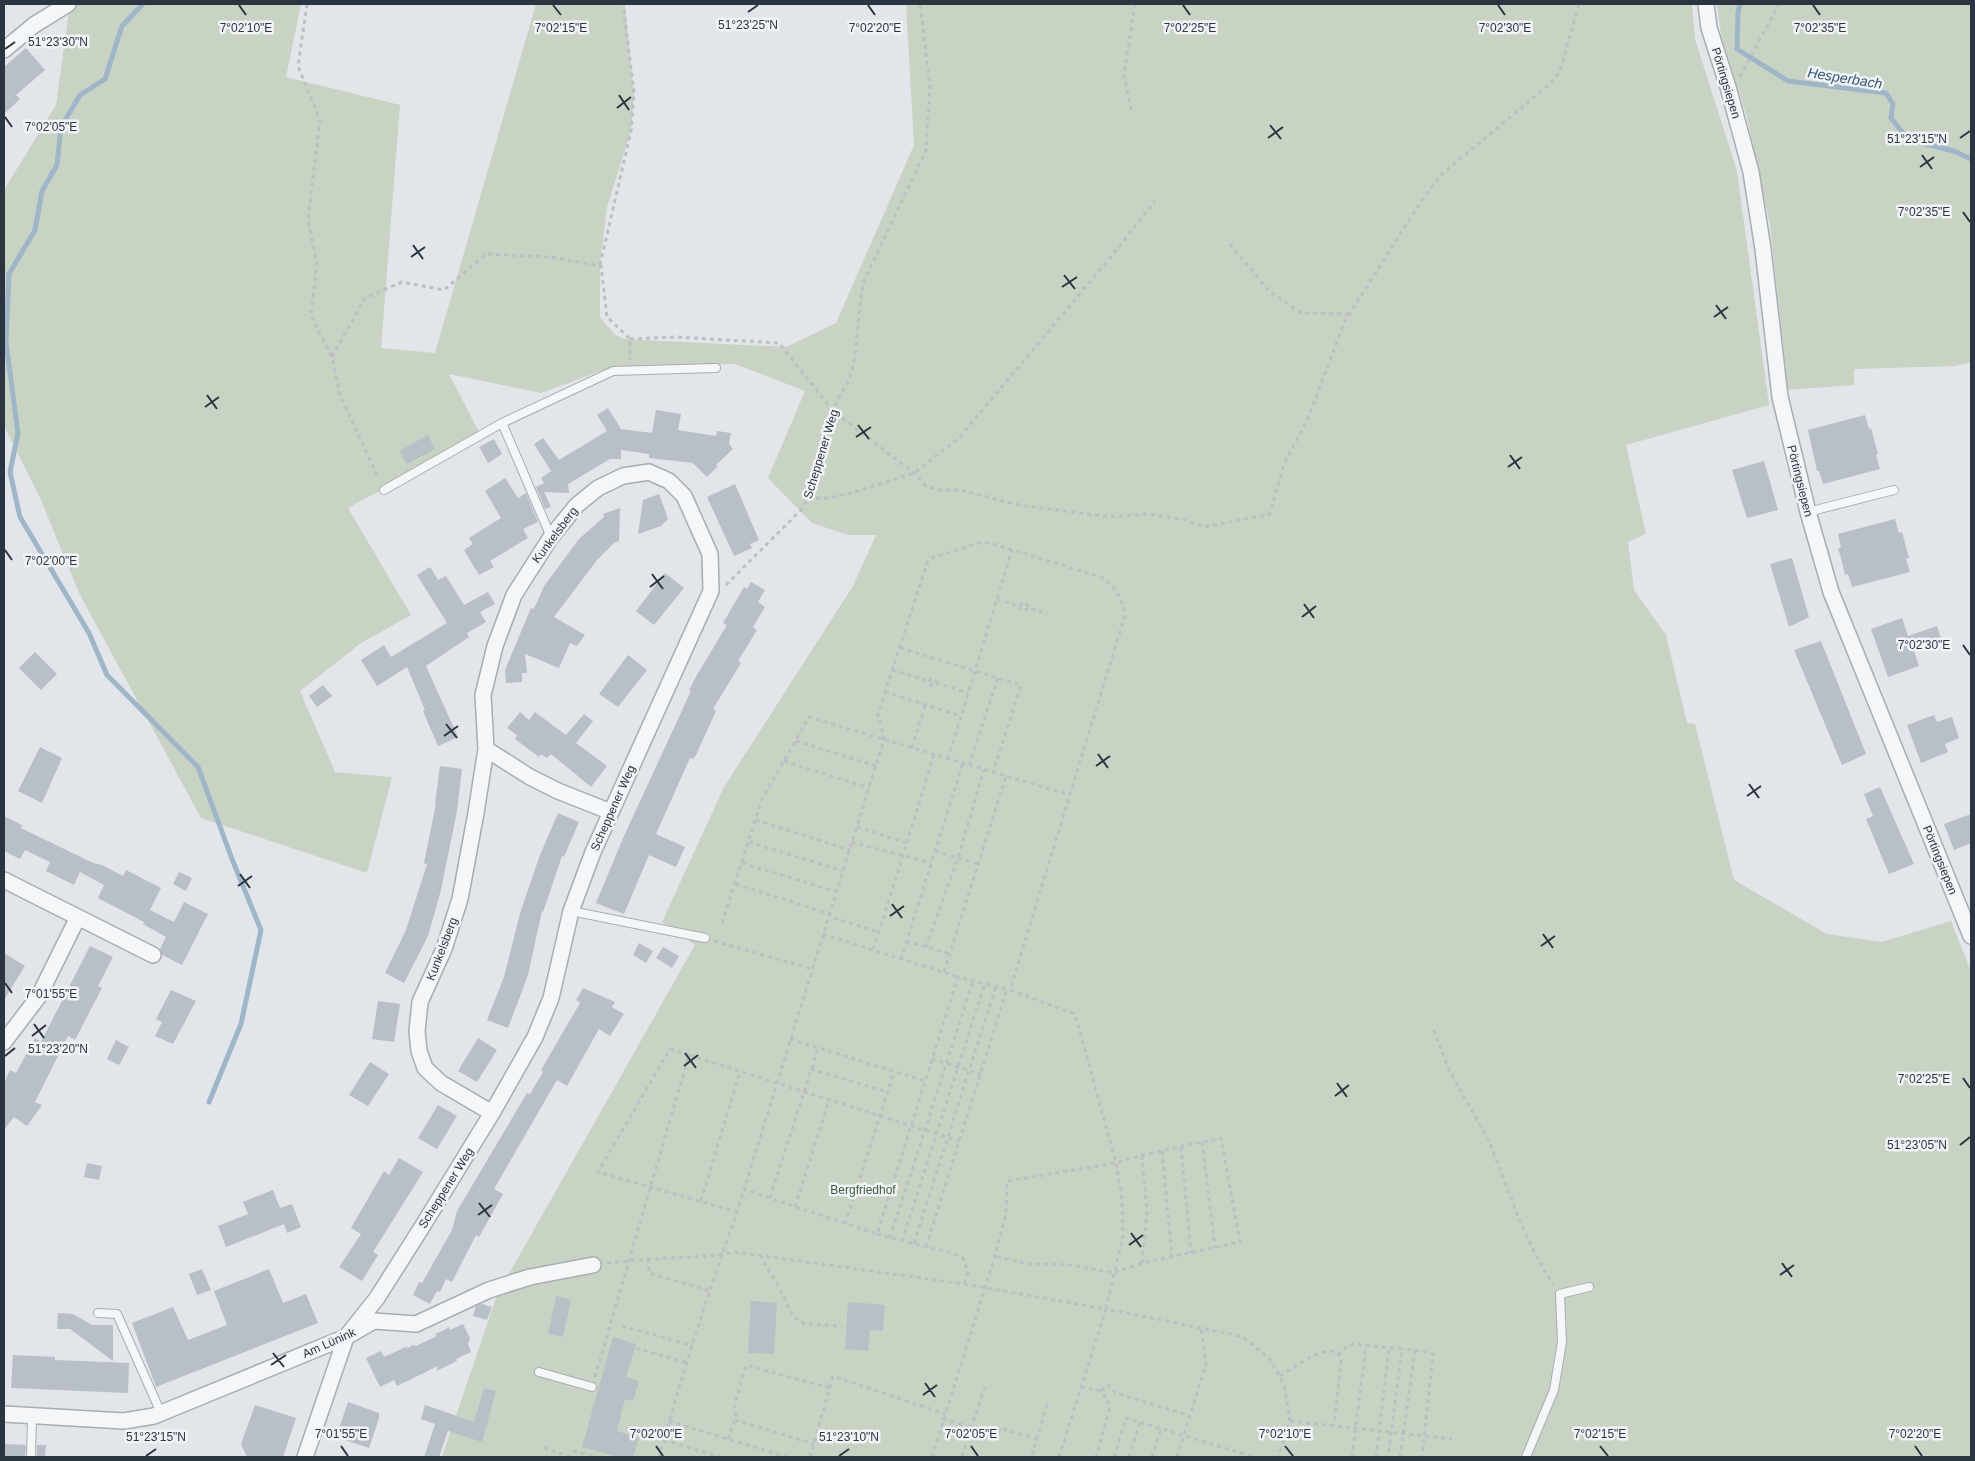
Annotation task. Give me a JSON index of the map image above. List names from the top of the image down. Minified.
{"streets":{"street":["Pörtingsiepen","Scheppener Weg","Kunkelsberg","Am Lünink"]},"crossings":[["Scheppener Weg","Kunkelsberg"],["Scheppener Weg","Am Lünink"]],"water":["Hesperbach"],"parks":["Bergfriedhof"],"coordinates":["51°23'25\"N","7°02'10\"E","7°02'15\"E","7°02'20\"E","7°02'25\"E","7°02'30\"E","7°02'35\"E","51°23'30\"N","7°02'05\"E","51°23'15\"N","7°02'00\"E","7°01'55\"E","51°23'20\"N","51°23'05\"N","51°23'10\"N"]}
